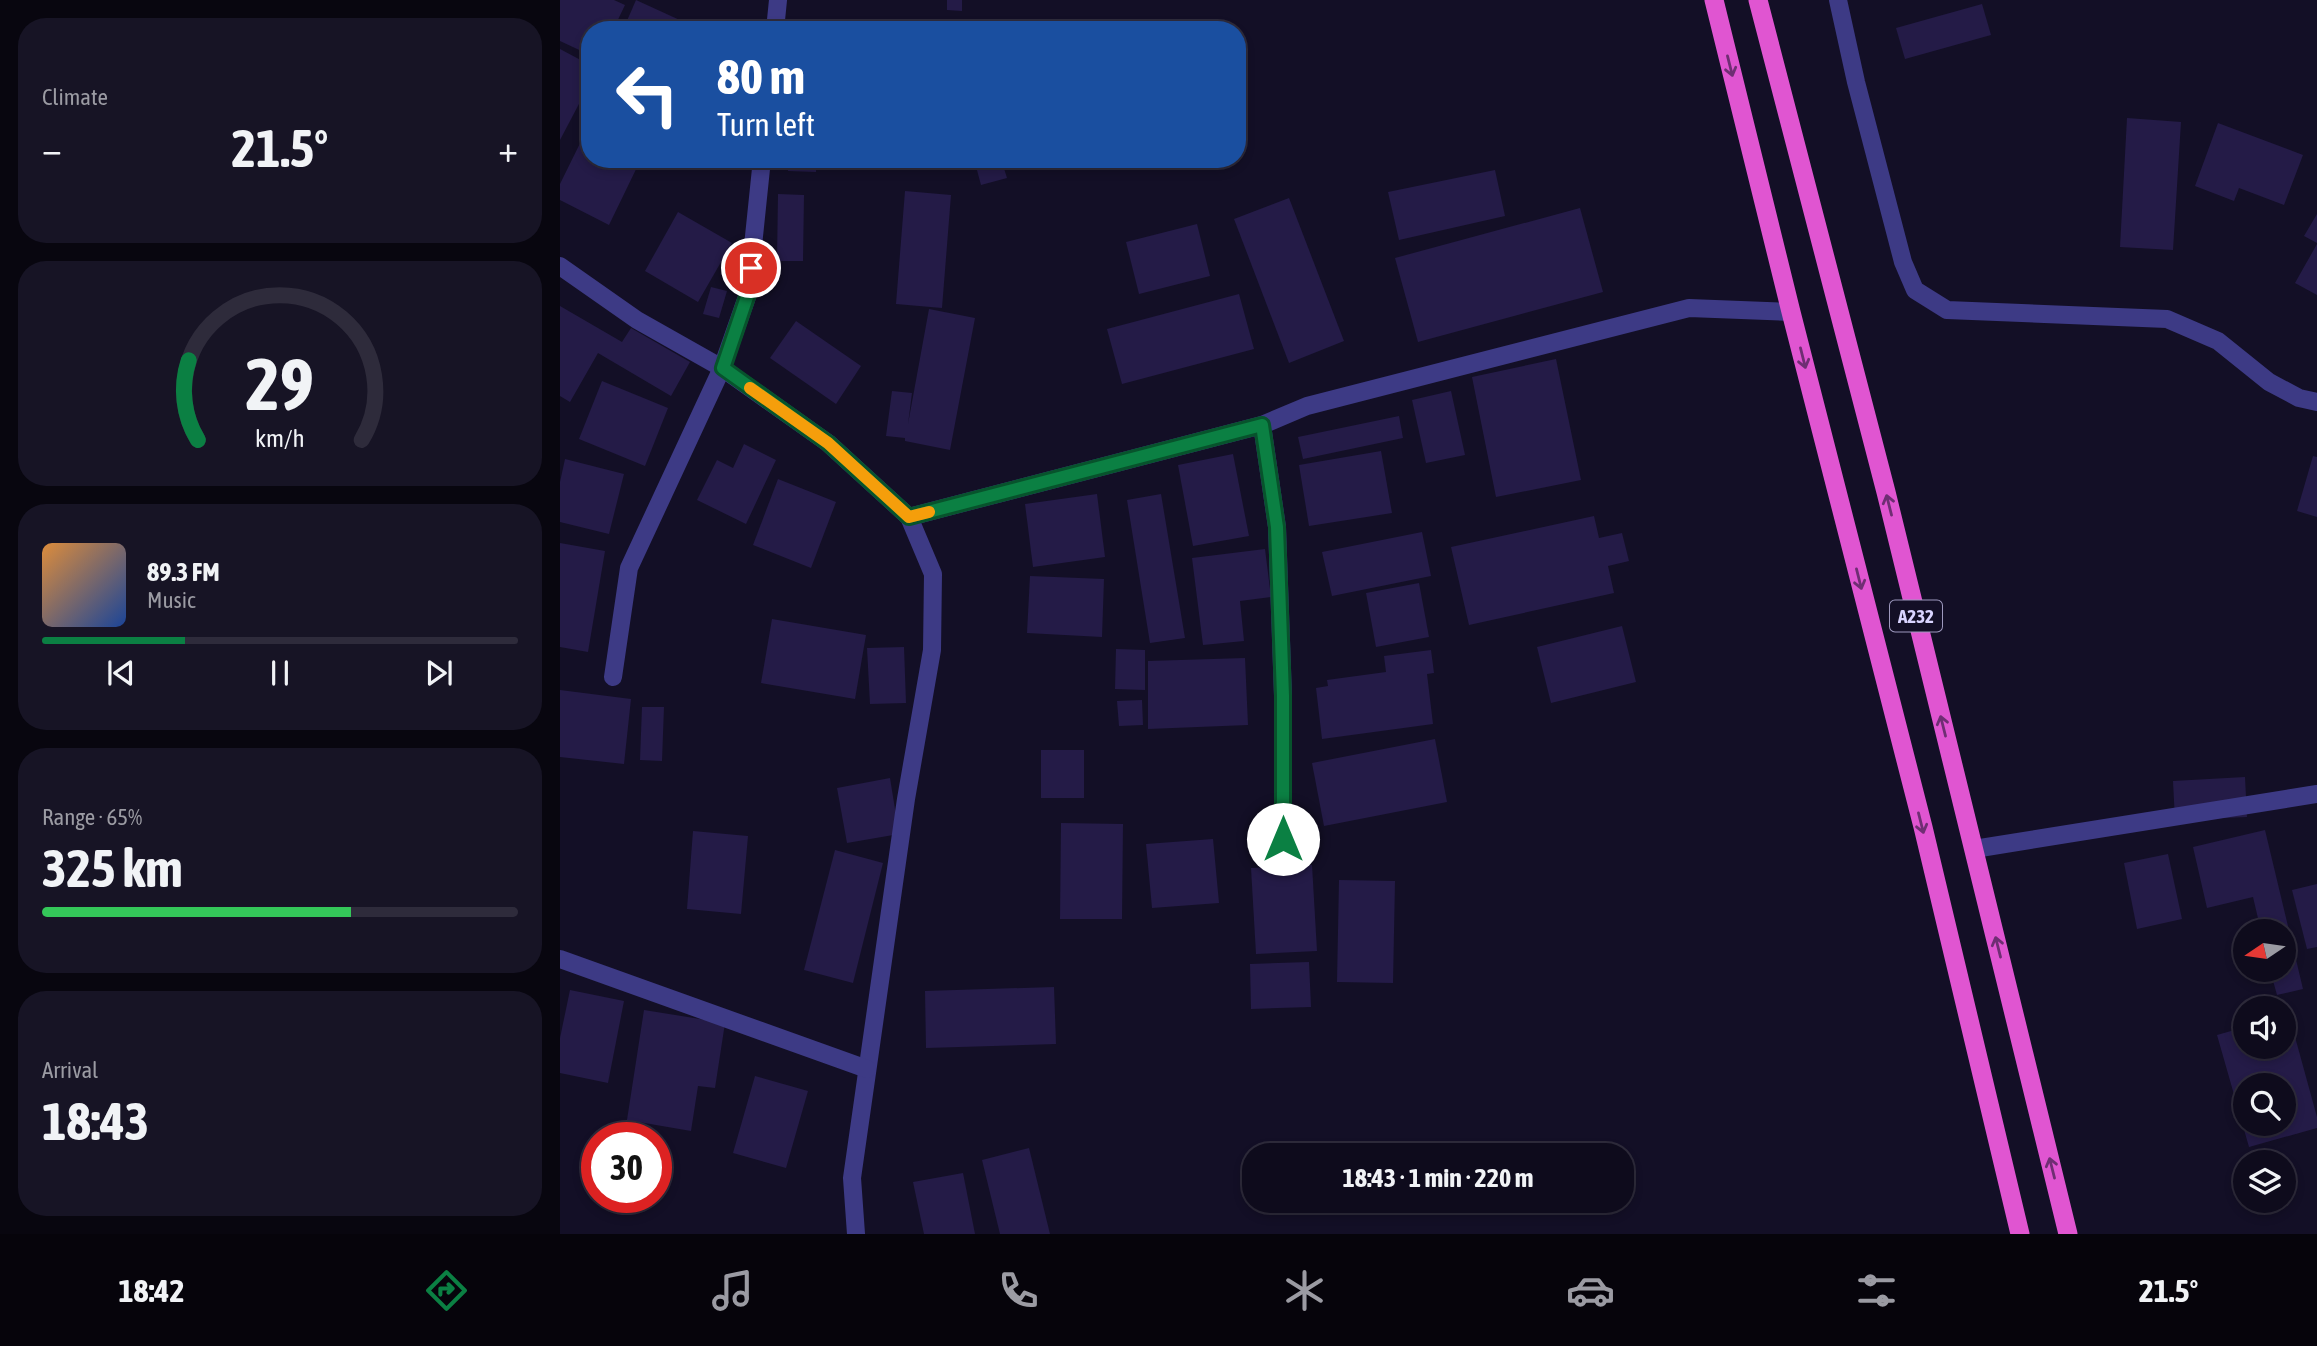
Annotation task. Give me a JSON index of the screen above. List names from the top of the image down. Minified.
{"streets":{"highway":["A232"]},"north":"left","page":{"tile":["Climate",["Range · 65%","325 km"],["Arrival","18:43"]],"turn":["80 m","Turn left"],"heat":["−","21.5°","+"],"song":["89.3 FM","Music"],"limit":"30","trip":"18:43 · 1 min · 220 m","tabs":["18:42","21.5°"],"gauge":["29","km/h"]}}
